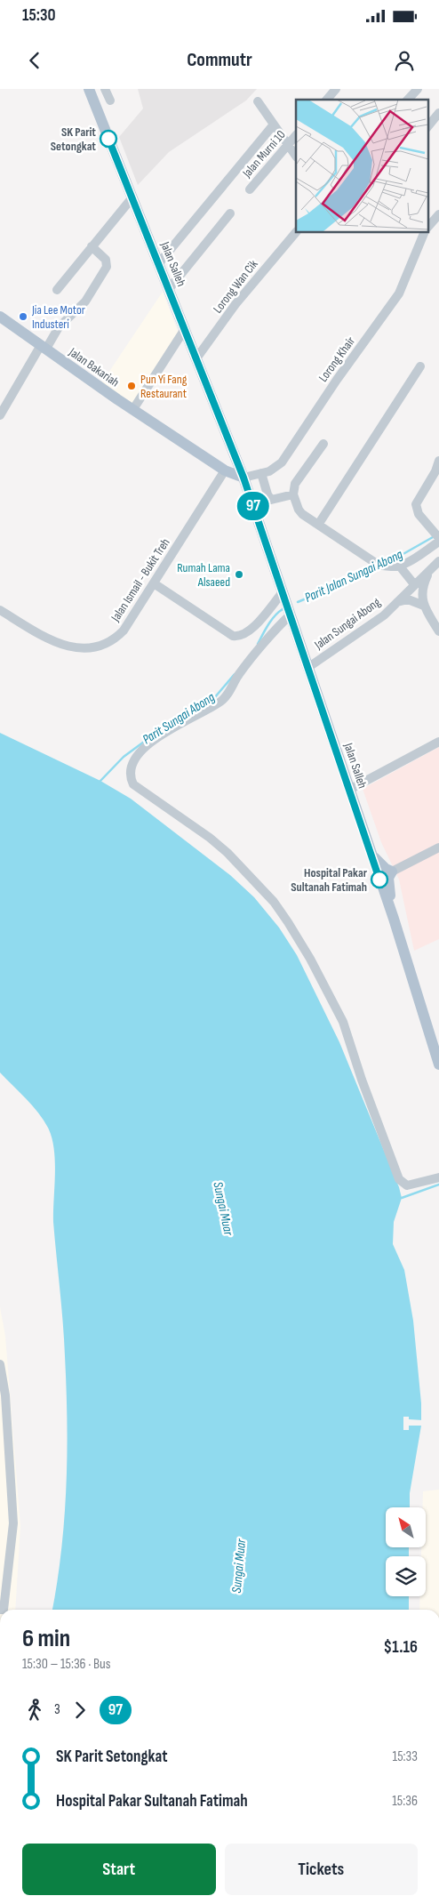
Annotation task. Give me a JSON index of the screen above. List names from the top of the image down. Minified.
{"streets":{"main road":["Jalan Salleh","Jalan Bakariah"],"street":["Jalan Murni 10","Lorong Wan Cik","Lorong Khair","Jalan Ismail - Bukit Treh","Jalan Sungai Abong"]},"crossings":[["Jalan Salleh","Lorong Wan Cik"],["Jalan Salleh","Lorong Khair"],["Jalan Salleh","Jalan Bakariah"],["Jalan Salleh","Jalan Sungai Abong"],["Lorong Khair","Jalan Bakariah"],["Jalan Bakariah","Jalan Ismail - Bukit Treh"]],"water":["Parit Jalan Sungai Abong","Parit Sungai Abong","Sungai Muar"],"places":["SK Parit Setongkat","Jia Lee Motor Industeri","Pun Yi Fang Restaurant","Rumah Lama Alsaeed","Hospital Pakar Sultanah Fatimah"],"lines":["bus line 97"],"north":"top left","page":{"status":"15:30","header":"Commutr","on_map":"97","heading":["6 min","15:30 – 15:36 · Bus","$1.16"],"legs":["3","97"],"list":[{"name":"SK Parit Setongkat","value":"15:33"},{"name":"Hospital Pakar Sultanah Fatimah","value":"15:36"}],"buttons":["Start","Tickets"]}}
